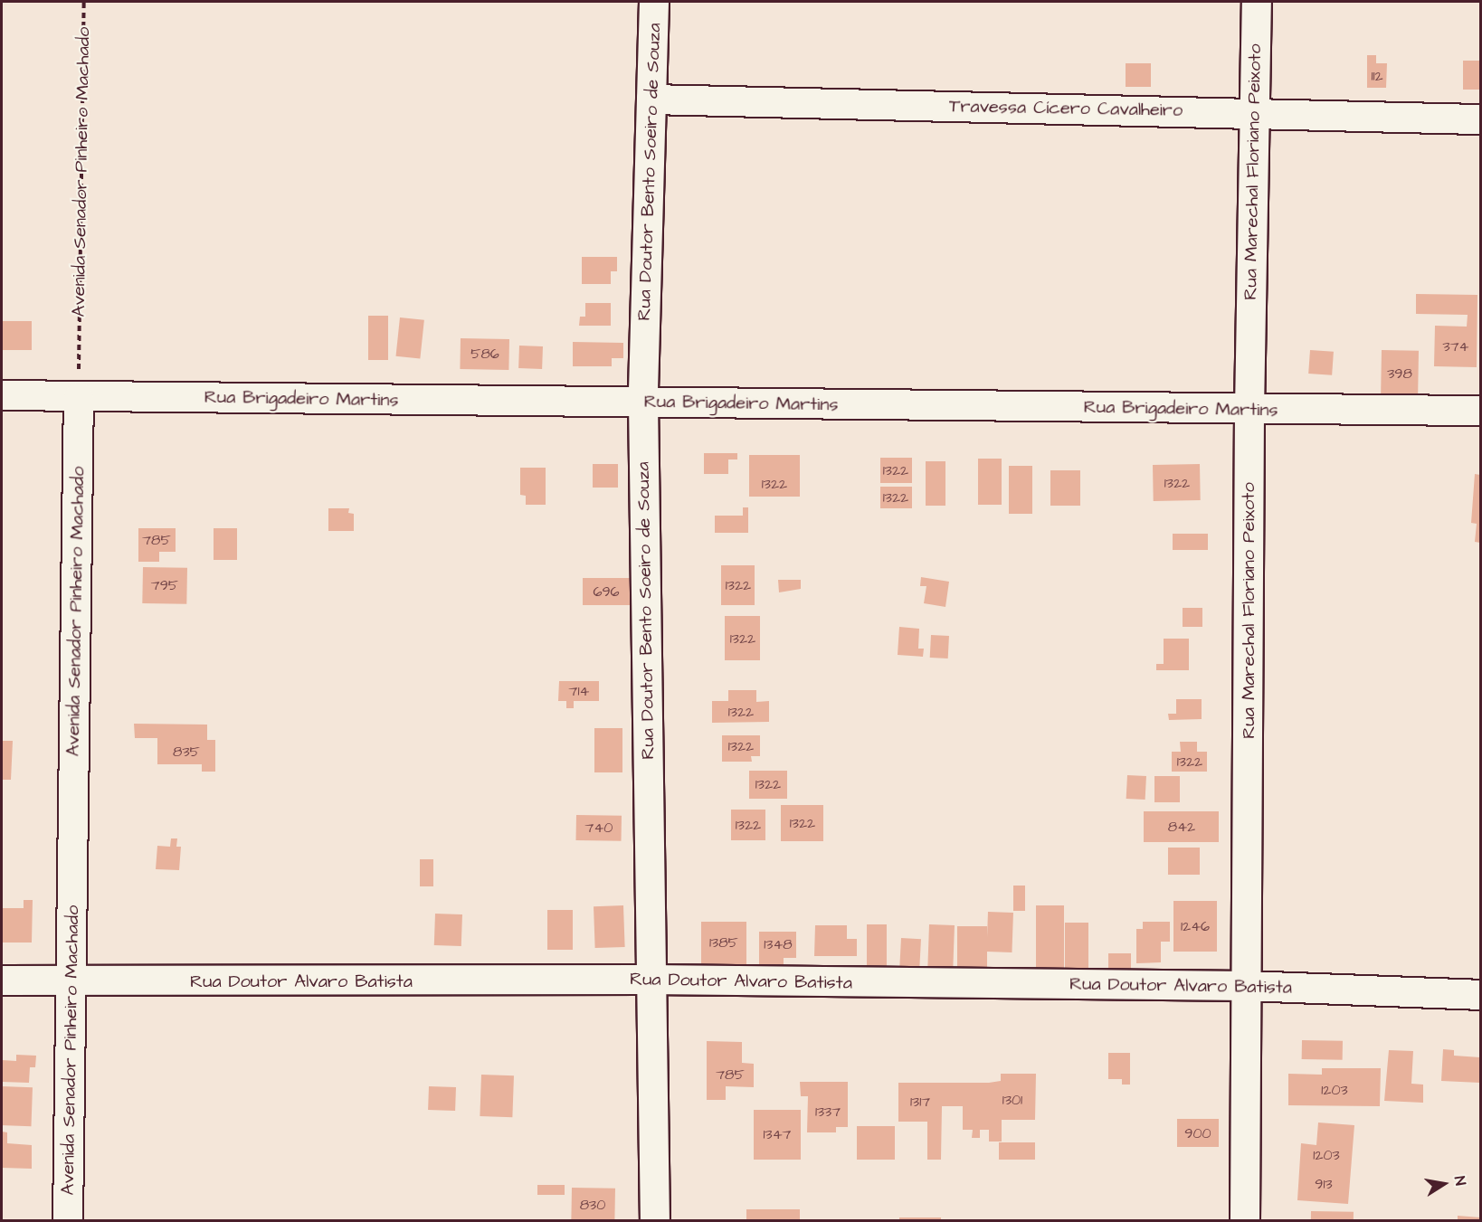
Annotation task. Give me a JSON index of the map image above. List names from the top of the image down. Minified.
{"streets":{"street":["Travessa Cícero Cavalheiro","Avenida Senador Pinheiro Machado","Rua Doutor Bento Soeiro de Souza","Rua Marechal Floriano Peixoto","Rua Brigadeiro Martins","Rua Doutor Alvaro Batista"]},"crossings":[["Travessa Cícero Cavalheiro","Rua Doutor Bento Soeiro de Souza"],["Travessa Cícero Cavalheiro","Rua Marechal Floriano Peixoto"],["Avenida Senador Pinheiro Machado","Rua Brigadeiro Martins"],["Avenida Senador Pinheiro Machado","Rua Doutor Alvaro Batista"],["Rua Doutor Bento Soeiro de Souza","Rua Brigadeiro Martins"],["Rua Doutor Bento Soeiro de Souza","Rua Doutor Alvaro Batista"],["Rua Marechal Floriano Peixoto","Rua Brigadeiro Martins"],["Rua Marechal Floriano Peixoto","Rua Doutor Alvaro Batista"]],"house_numbers":["112","374","586","398","1322","1322","1322","1322","785","795","1322","696","1322","714","1322","1322","835","1322","1322","1322","1322","842","740","1246","1385","1348","785","1203","1301","1317","1337","900","1347","1203","913","830"],"north":"right"}
